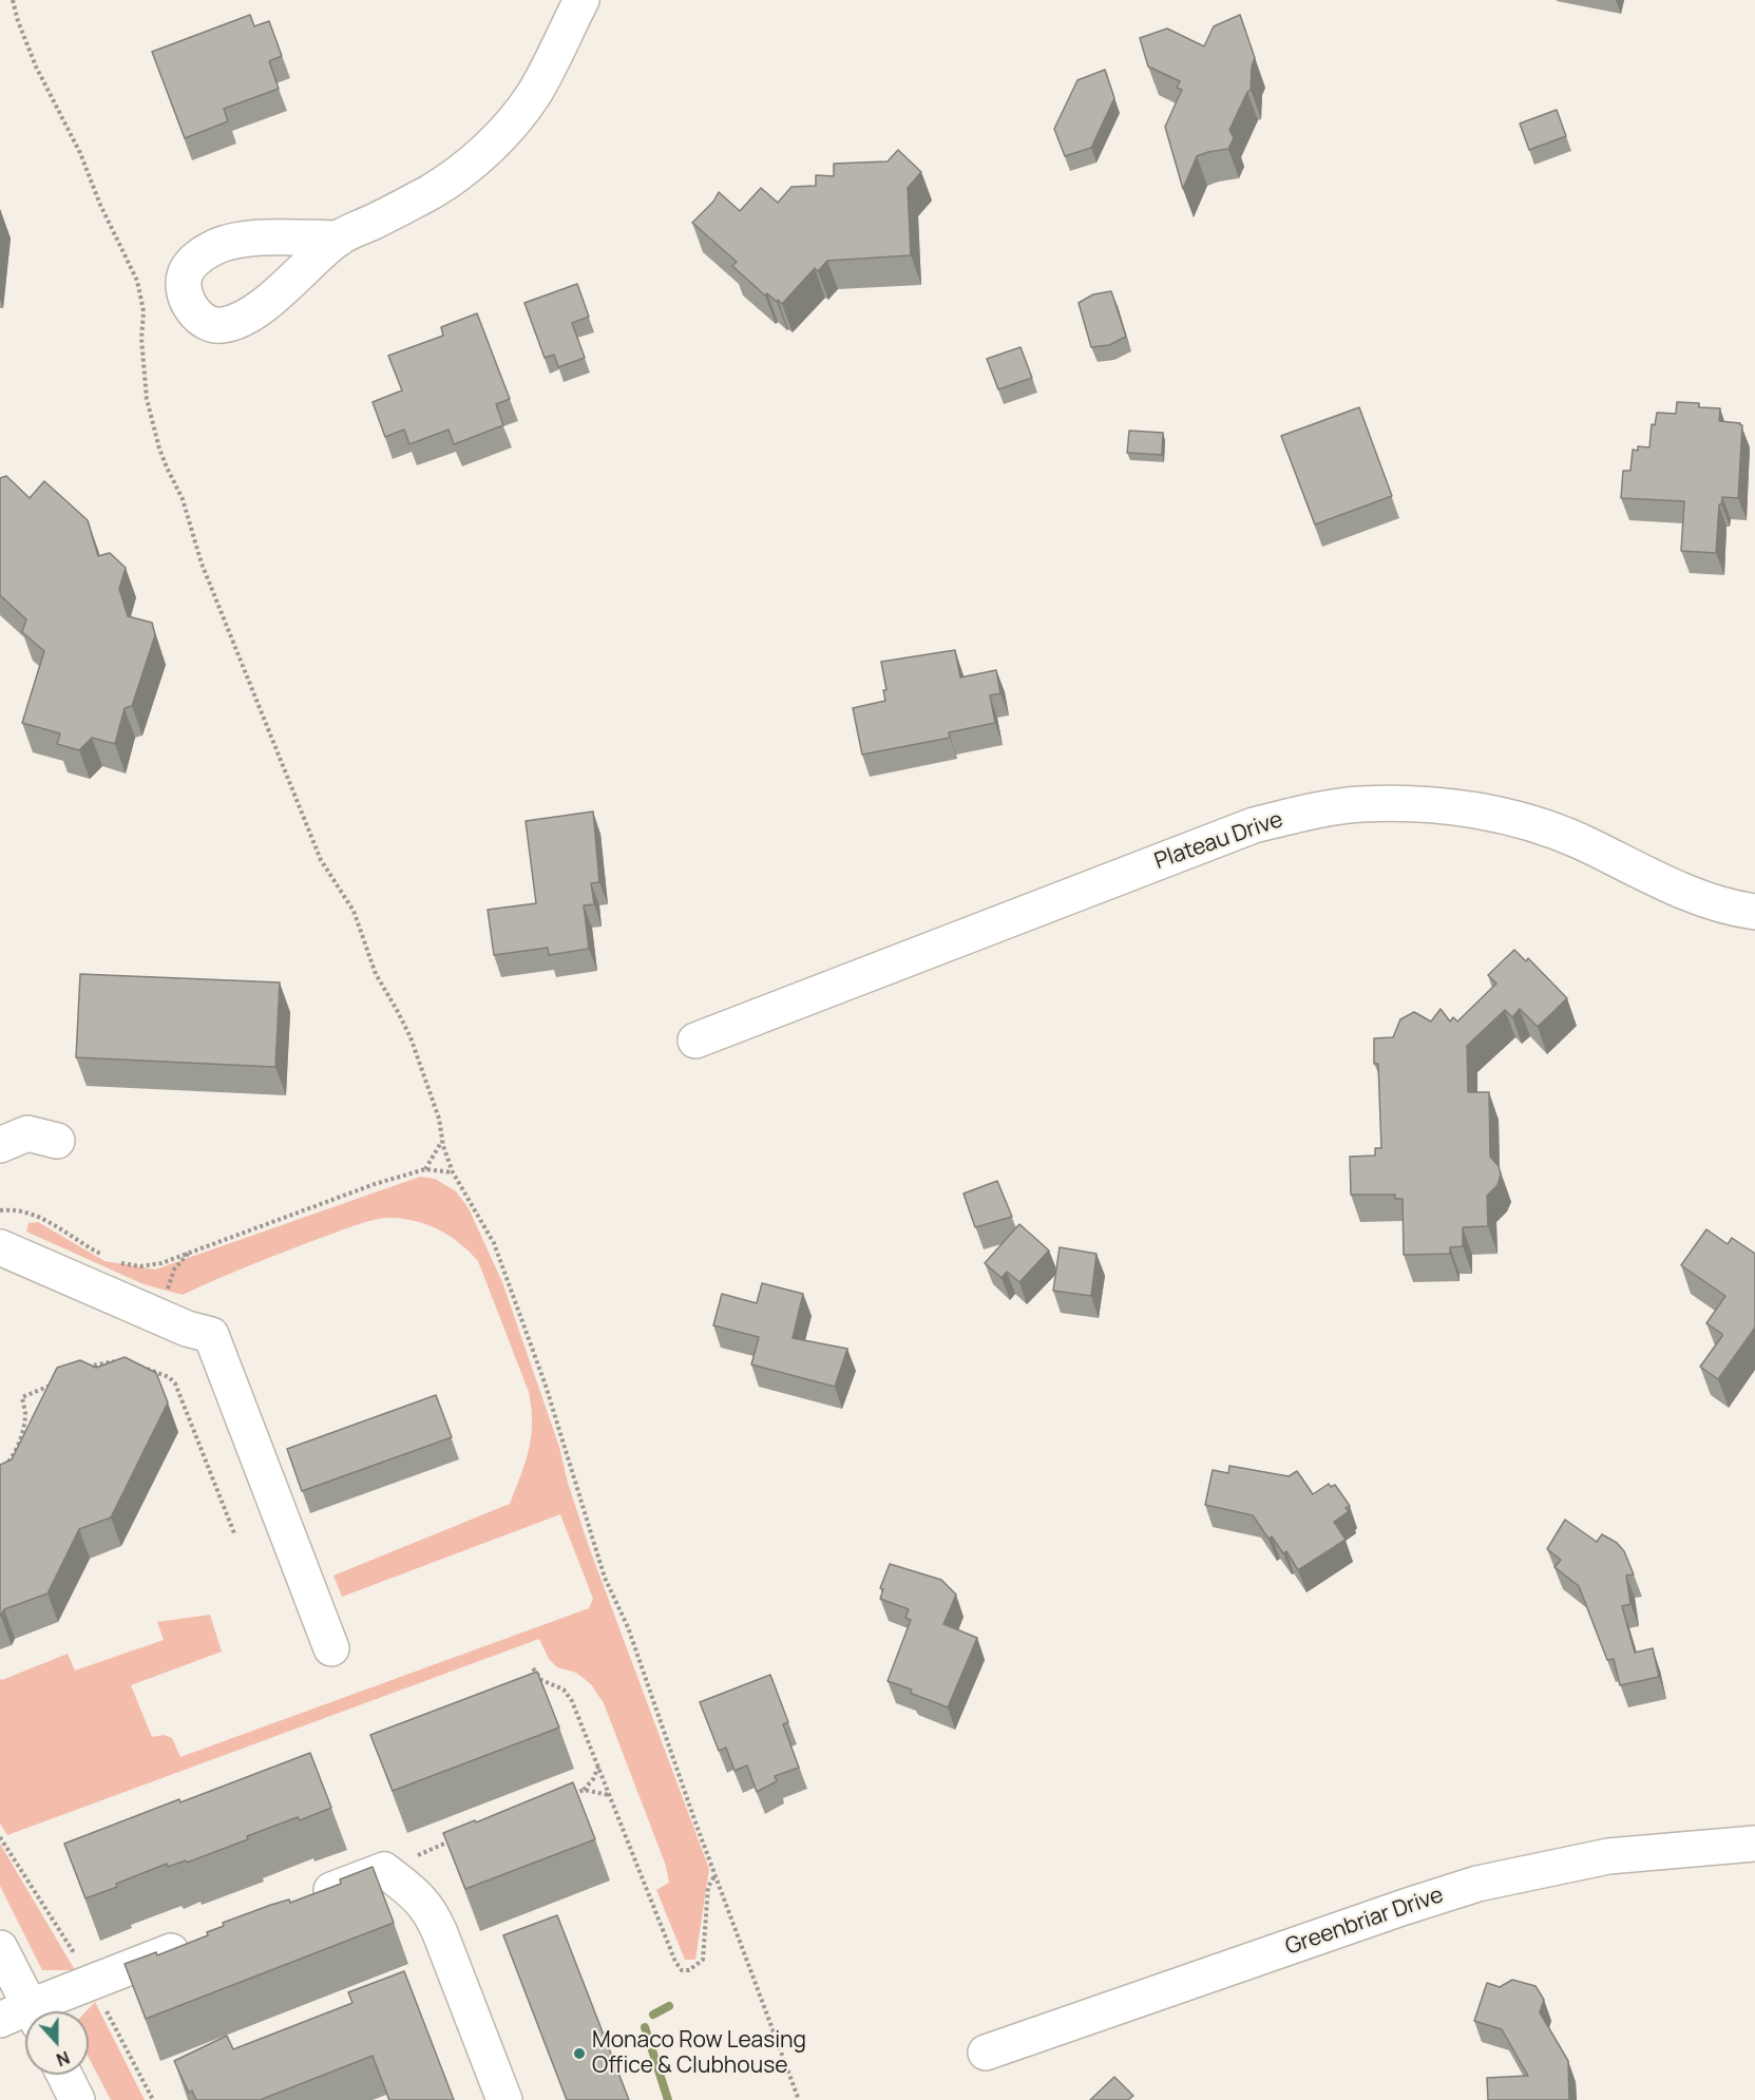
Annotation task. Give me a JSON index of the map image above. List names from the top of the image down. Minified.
{"streets":{"street":["Plateau Drive","Greenbriar Drive"]},"places":["Monaco Row Leasing Office & Clubhouse"],"north":"bottom"}
